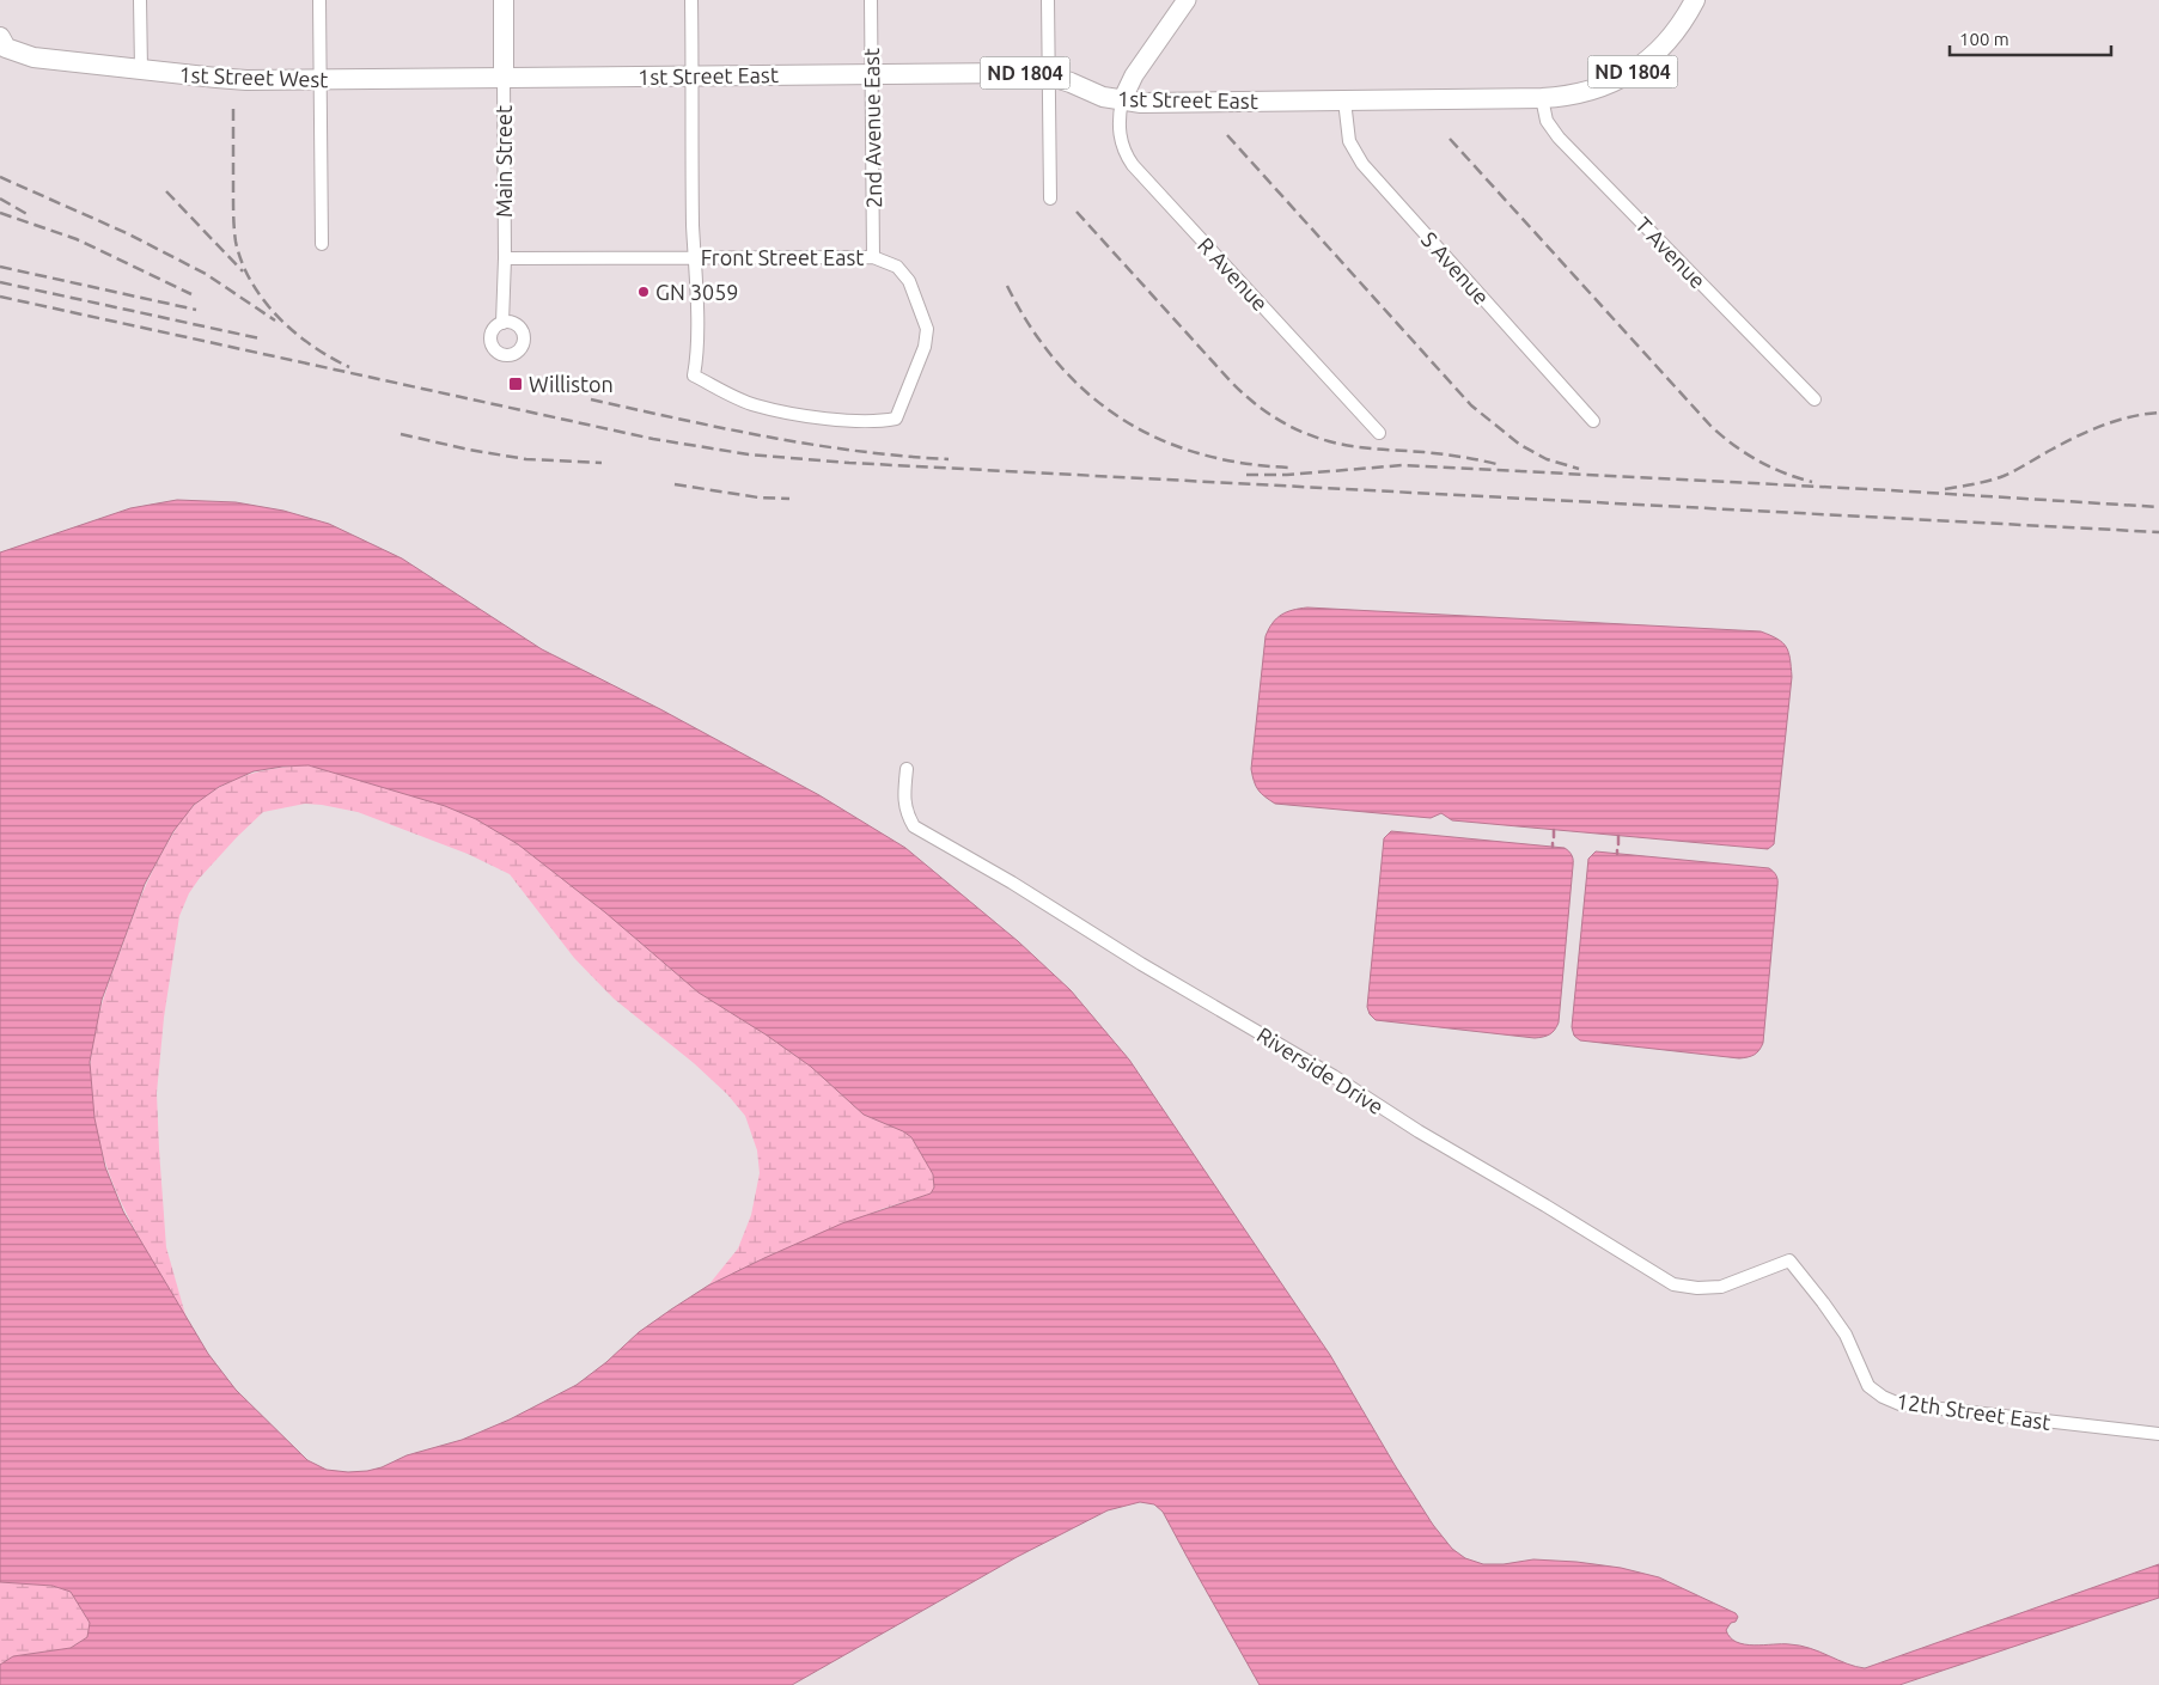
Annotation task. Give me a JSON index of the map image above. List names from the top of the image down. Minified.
{"streets":{"main road":["ND 1804","1st Street East","1st Street West","Main Street"],"street":["2nd Avenue East","T Avenue","Front Street East","S Avenue","R Avenue","Riverside Drive","12th Street East"]},"crossings":[["1st Street East","1st Street West"],["1st Street East","2nd Avenue East"],["1st Street East","Main Street"],["1st Street East","T Avenue"],["1st Street East","S Avenue"],["1st Street East","R Avenue"],["1st Street West","Main Street"],["2nd Avenue East","Front Street East"],["Main Street","Front Street East"],["Riverside Drive","12th Street East"]],"places":{"other":["GN 3059"],"transit":["Williston"]},"scale_bar":"100 m"}
